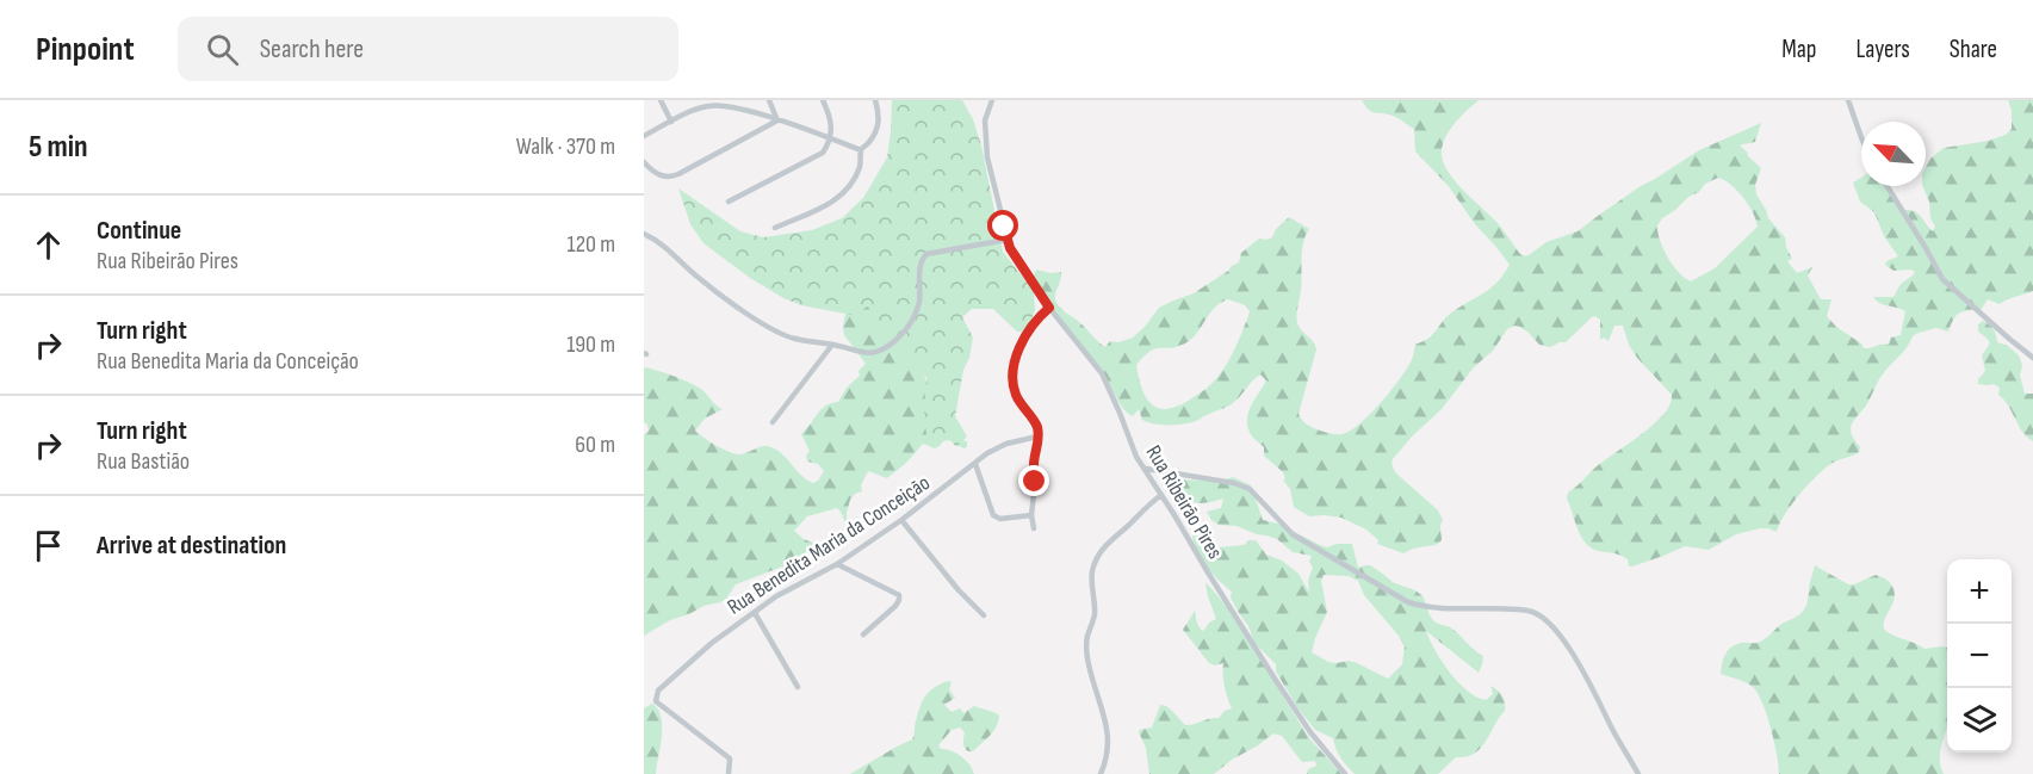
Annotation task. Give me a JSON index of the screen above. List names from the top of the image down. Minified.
{"streets":{"street":["Rua Ribeirão Pires","Rua Benedita Maria da Conceição"]},"north":"top left","page":{"header":"Pinpoint","search":"Search here","nav":["Map","Layers","Share"],"heading":["5 min","Walk · 370 m"],"list":[["Continue","Rua Ribeirão Pires","120 m"],["Turn right","Rua Benedita Maria da Conceição","190 m"],["Turn right","Rua Bastião","60 m"],"Arrive at destination"],"map_buttons":["+","−"]}}
